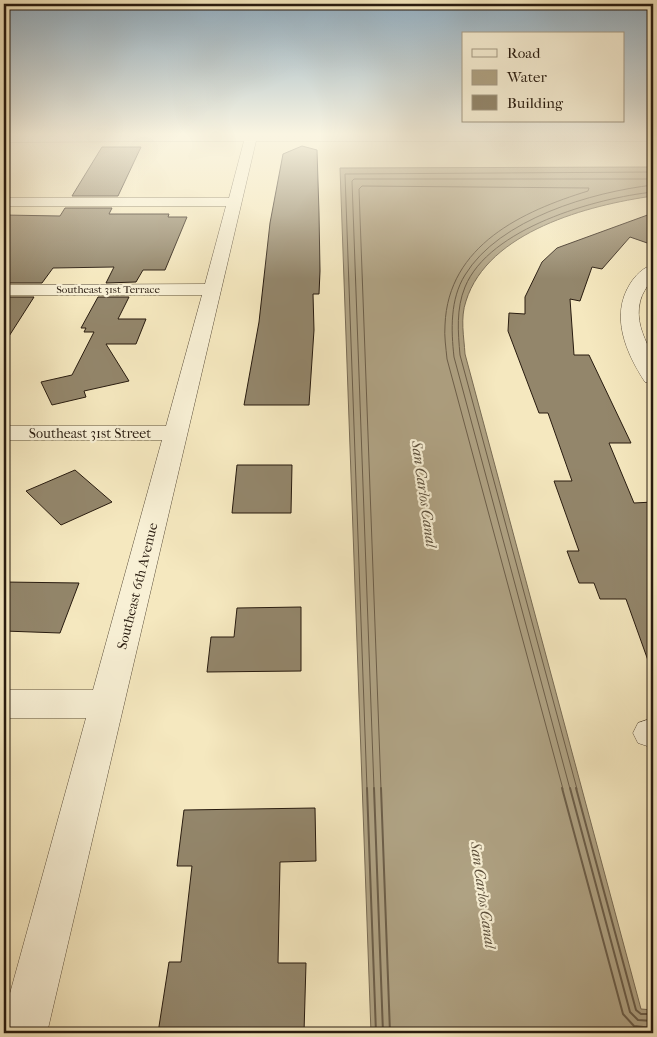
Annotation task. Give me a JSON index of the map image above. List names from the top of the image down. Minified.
{"streets":{"street":["Southeast 31st Terrace","Southeast 31st Street","Southeast 6th Avenue"]},"crossings":[["Southeast 31st Terrace","Southeast 6th Avenue"],["Southeast 31st Street","Southeast 6th Avenue"]],"water":["San Carlos Canal"],"legend":["Road","Water","Building"]}
